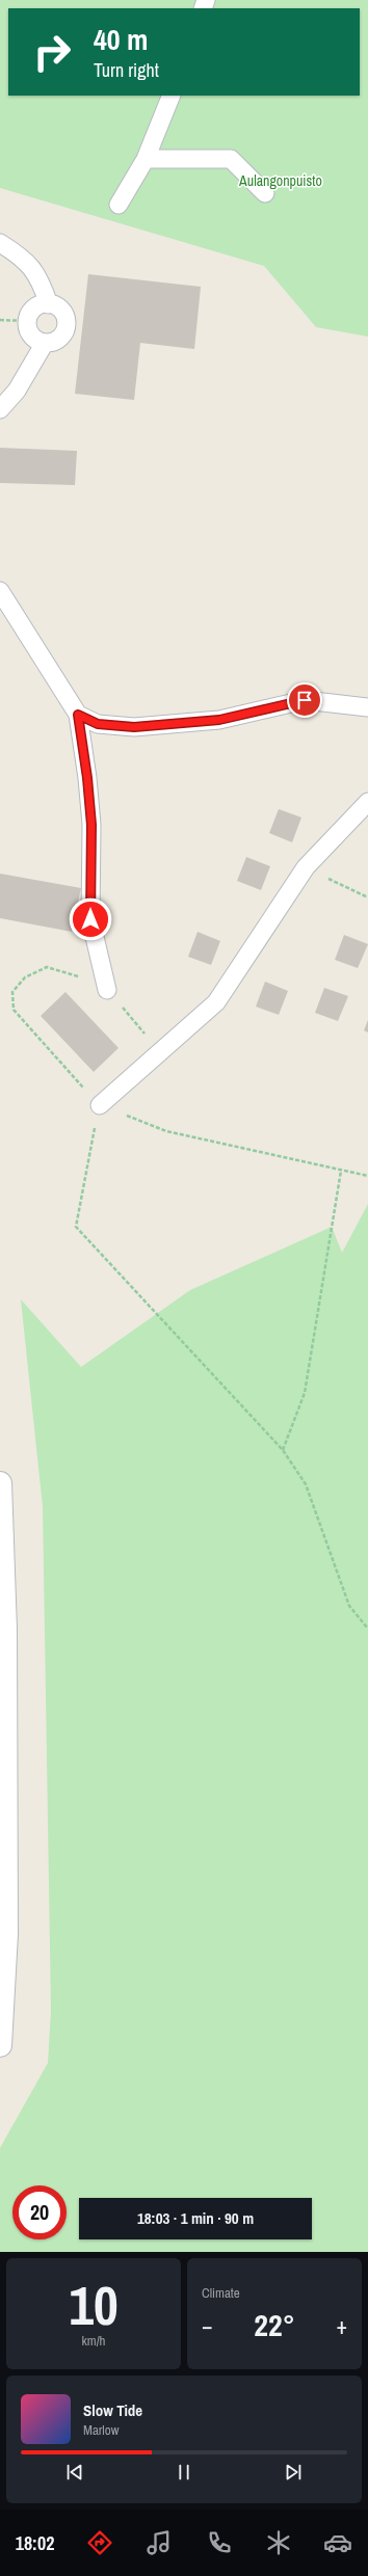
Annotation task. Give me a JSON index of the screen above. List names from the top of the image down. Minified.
{"parks":["Aulangonpuisto"],"page":{"turn":["40 m","Turn right"],"limit":"20","trip":"18:03 · 1 min · 90 m","tile":[["10","km/h"],"Climate"],"heat":["−","22°","+"],"song":["Slow Tide","Marlow"],"tabs":"18:02"}}
